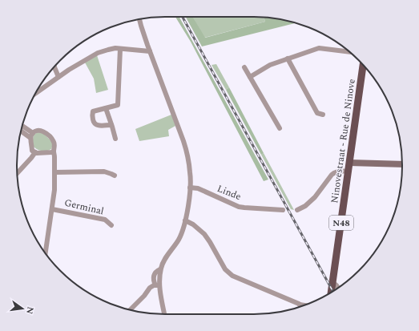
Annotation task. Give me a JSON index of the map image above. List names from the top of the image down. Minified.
{"streets":{"main road":["Ninovestraat - Rue de Ninove","N48"],"street":["Linde","Germinal"]},"crossings":[["Ninovestraat - Rue de Ninove","N48"]],"north":"right"}
